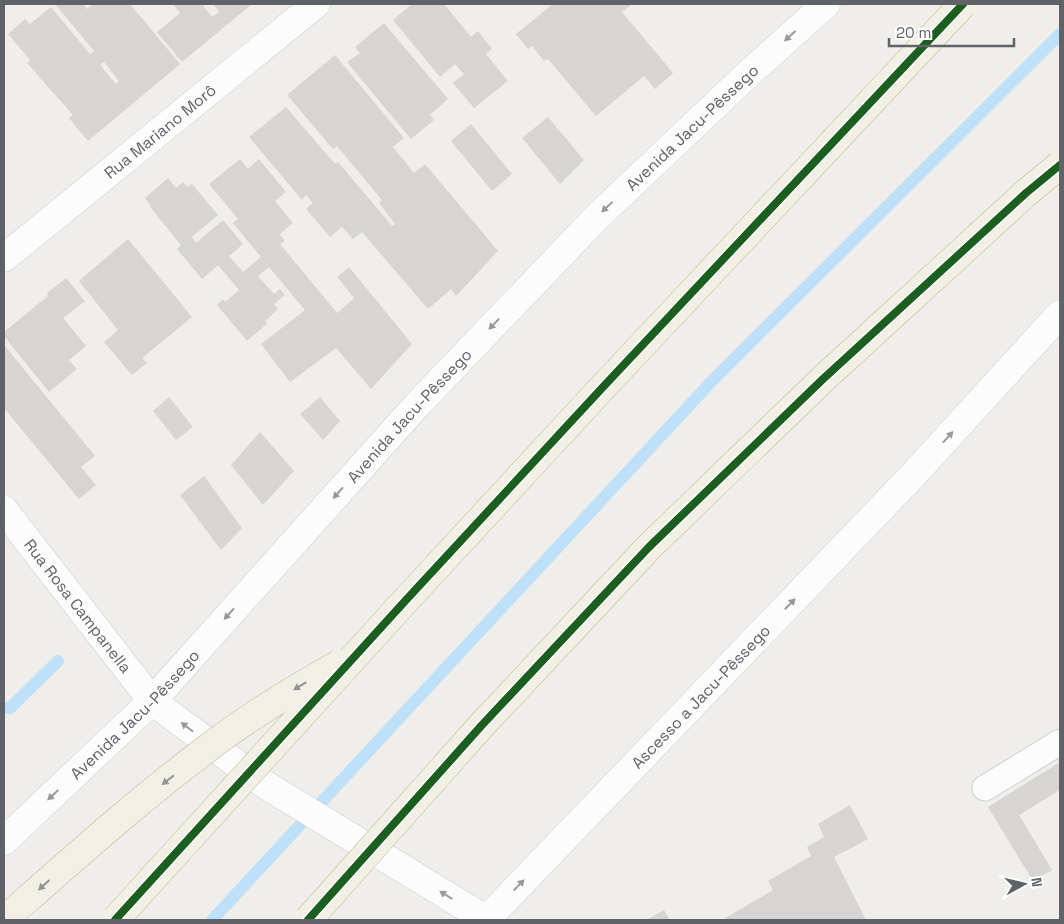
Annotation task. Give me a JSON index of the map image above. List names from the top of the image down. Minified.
{"streets":{"street":["Avenida Jacu-Pêssego","Rua Mariano Morô","Rua Rosa Campanella","Ascesso a Jacu-Pêssego"]},"crossings":[["Avenida Jacu-Pêssego","Rua Rosa Campanella"],["Rua Rosa Campanella","Ascesso a Jacu-Pêssego"]],"one_way":["Avenida Jacu-Pêssego","Rua Rosa Campanella","Ascesso a Jacu-Pêssego"],"scale_bar":"20 m","north":"right"}
